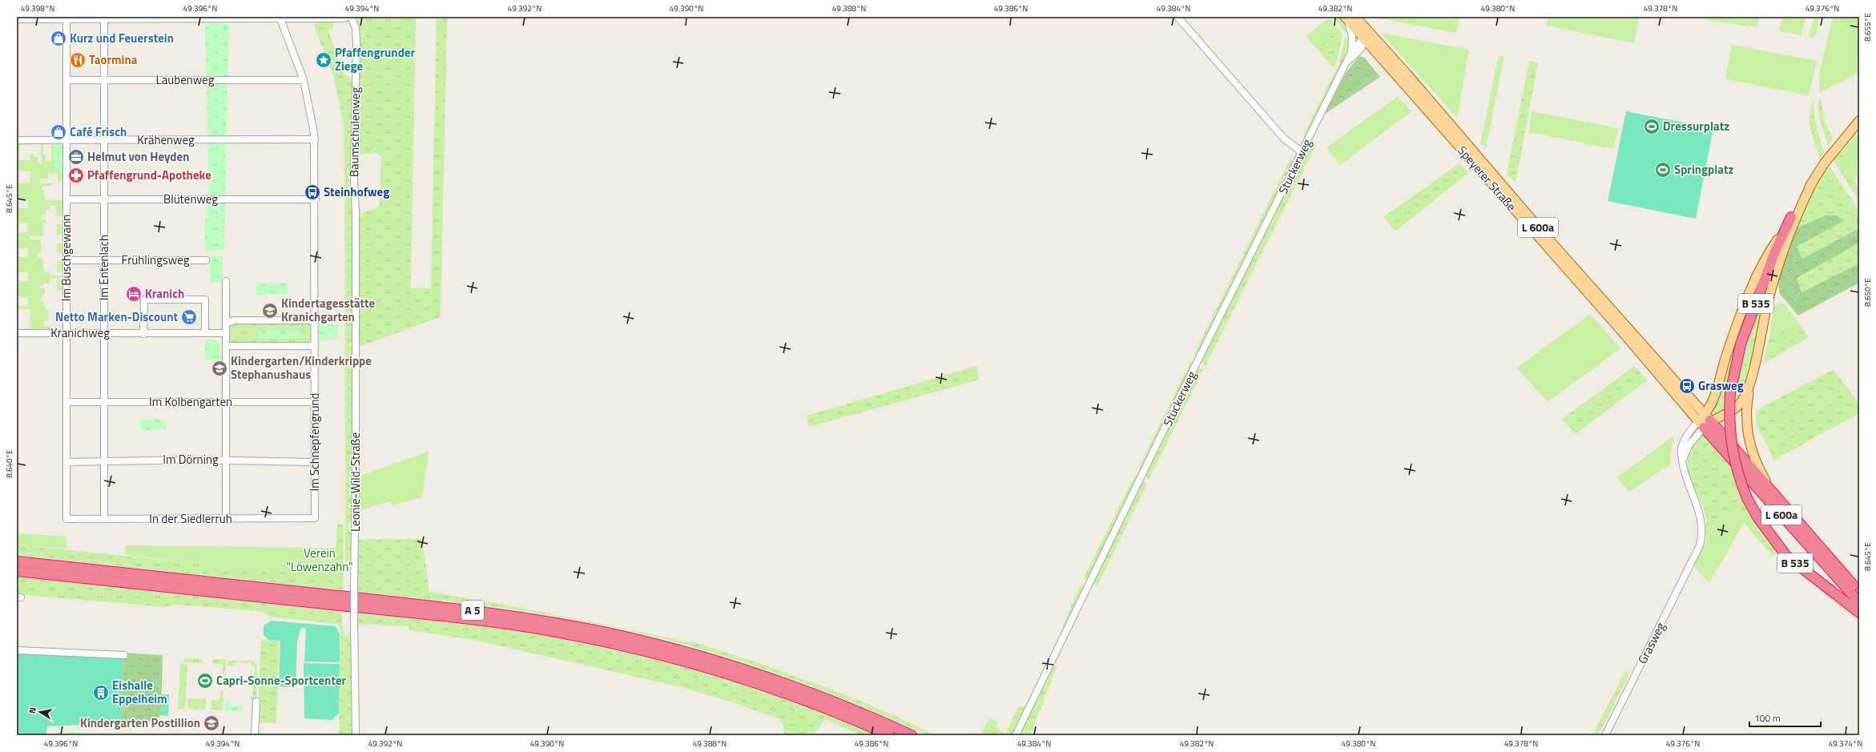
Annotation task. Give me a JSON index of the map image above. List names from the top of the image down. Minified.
{"streets":{"highway":["L 600a","B 535","A 5"],"main road":["Speyerer Straße"],"street":["Laubenweg","Baumschulenweg","Krähenweg","Stückerweg","Blütenweg","Im Buschgewann","Frühlingsweg","Im Entenlach","Kranichweg","Im Kolbengarten","Im Schnepfengrund","Im Dörning","Leonie-Wild-Straße","In der Siedlerruh","Grasweg"]},"crossings":[["Laubenweg","Im Buschgewann"],["Laubenweg","Im Entenlach"],["Baumschulenweg","Leonie-Wild-Straße"],["Krähenweg","Im Buschgewann"],["Krähenweg","Im Entenlach"],["Stückerweg","Speyerer Straße"],["Speyerer Straße","L 600a"],["Speyerer Straße","Grasweg"],["Blütenweg","Im Buschgewann"],["Blütenweg","Im Entenlach"],["L 600a","B 535"],["L 600a","Grasweg"],["Im Buschgewann","Frühlingsweg"],["Im Buschgewann","Kranichweg"],["Im Buschgewann","Im Kolbengarten"],["Im Buschgewann","Im Dörning"],["Im Buschgewann","In der Siedlerruh"],["Frühlingsweg","Im Entenlach"],["Im Entenlach","Kranichweg"],["Im Entenlach","Im Kolbengarten"],["Im Entenlach","Im Dörning"],["Im Entenlach","In der Siedlerruh"],["Im Kolbengarten","Im Schnepfengrund"],["Im Schnepfengrund","Im Dörning"],["Im Schnepfengrund","In der Siedlerruh"]],"parks":["Verein \"Löwenzahn\""],"places":{"shop":["Kurz und Feuerstein","Café Frisch"],"restaurant":["Taormina"],"place":["Pfaffengrunder Ziege"],"sports":["Dressurplatz","Springplatz","Capri-Sonne-Sportcenter"],"office":["Helmut von Heyden"],"pharmacy":["Pfaffengrund-Apotheke"],"bus stop":["Steinhofweg","Grasweg"],"hotel":["Kranich"],"school or university":["Kindertagesstätte Kranichgarten","Kindergarten/Kinderkrippe Stephanushaus","Kindergarten Postillion"],"supermarket":["Netto Marken-Discount"],"building":["Eishalle Eppelheim"]},"scale_bar":"100 m","north":"left","coordinates":["49.398°N","49.396°N","49.394°N","49.392°N","49.390°N","49.388°N","49.386°N","49.384°N","49.382°N","49.380°N","49.378°N","49.376°N","8.655°E","8.645°E","8.650°E","8.640°E","49.374°N"]}
